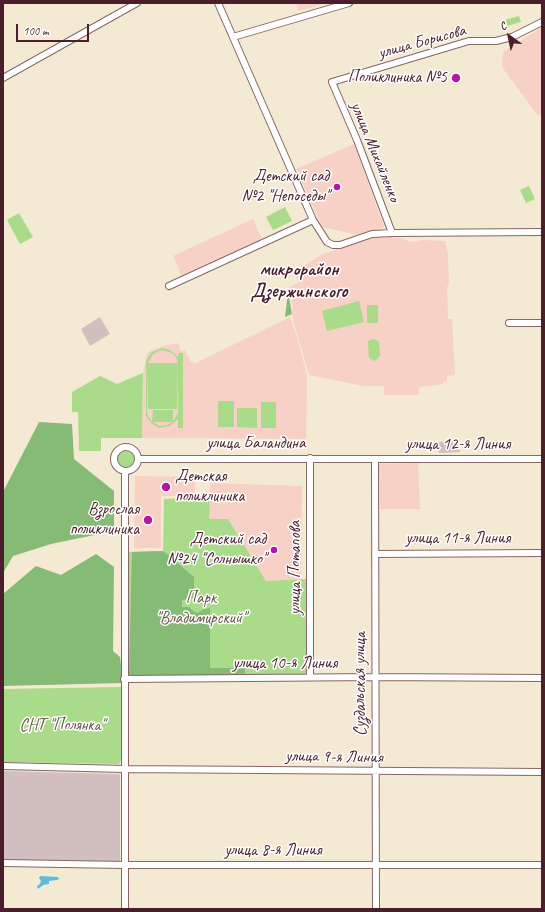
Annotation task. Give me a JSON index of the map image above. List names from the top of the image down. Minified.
{"streets":{"street":["улица Борисова","улица Михайленко","улица Баландина","улица 12-я Линия","улица 11-я Линия","улица Потапова","улица 10-я Линия","Суздальская улица","улица 9-я Линия","улица 8-я Линия"]},"crossings":[["улица Борисова","улица Михайленко"],["улица Баландина","улица 12-я Линия"],["улица Баландина","улица Потапова"],["улица Баландина","Суздальская улица"],["улица 12-я Линия","Суздальская улица"],["улица 11-я Линия","Суздальская улица"],["улица Потапова","улица 10-я Линия"],["улица 10-я Линия","Суздальская улица"],["Суздальская улица","улица 9-я Линия"],["Суздальская улица","улица 8-я Линия"]],"districts":["микрорайон Дзержинского"],"parks":["Парк \"Владимирский\"","СНТ \"Полянка\""],"places":["Поликлиника №5","Детский сад №2 \"Непоседы\"","Детская поликлиника","Взрослая поликлиника","Детский сад №24 \"Солнышко\""],"scale_bar":"100 m","north":"top left"}
